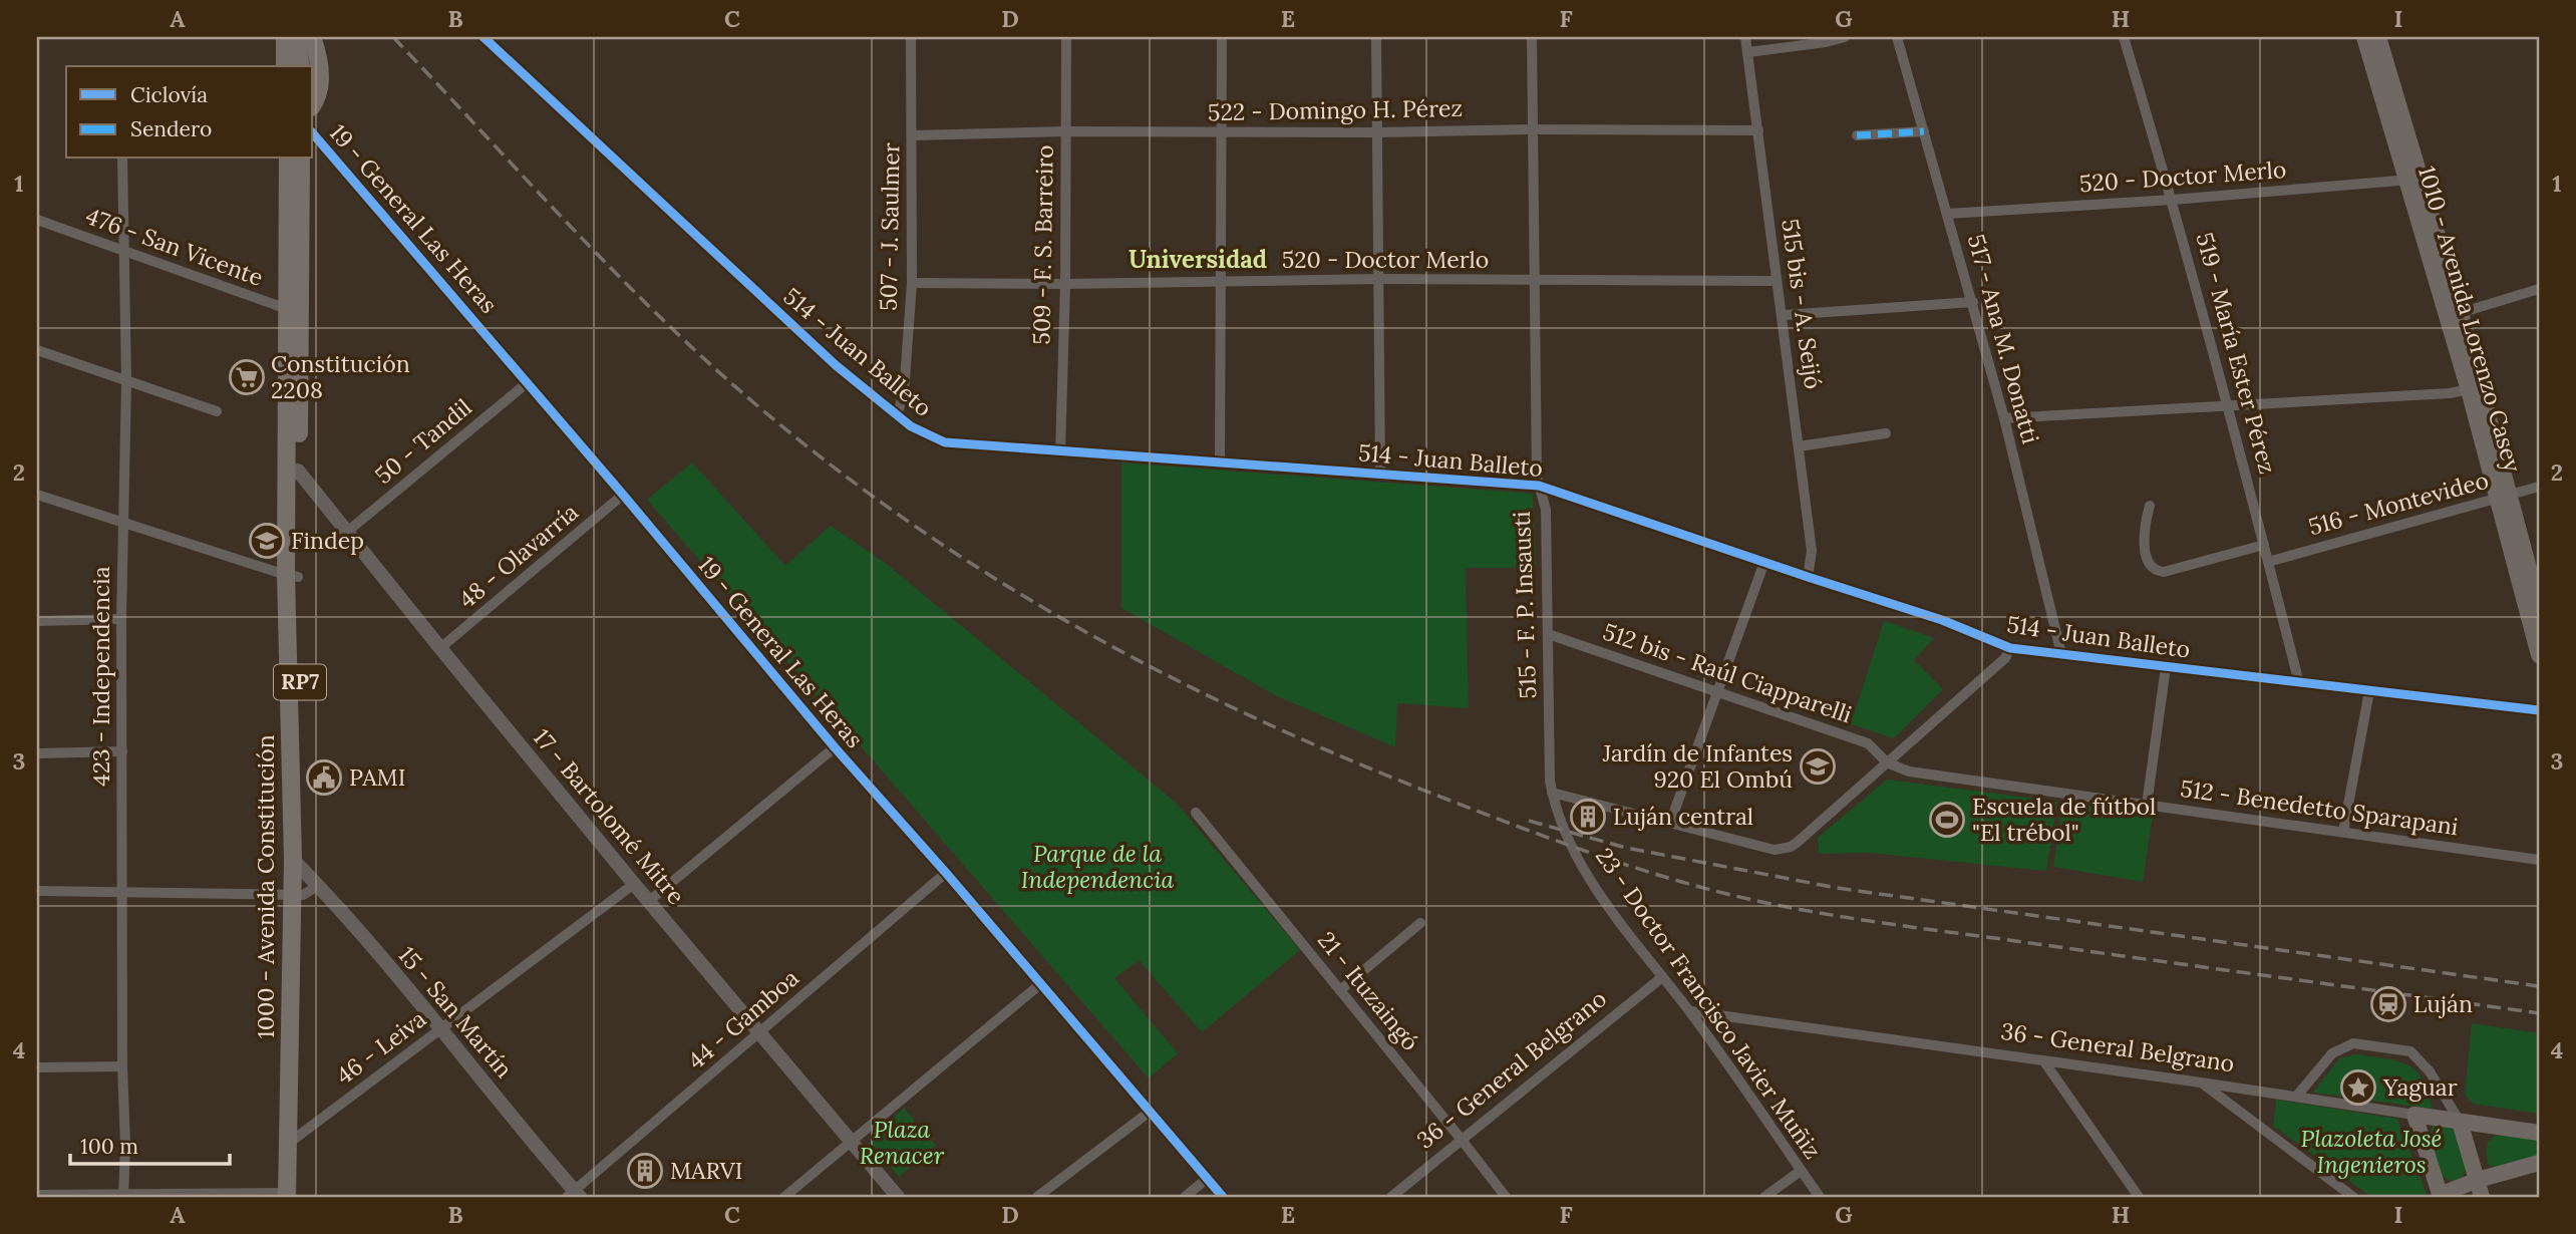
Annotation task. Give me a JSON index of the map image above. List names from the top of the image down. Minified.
{"streets":{"main road":["1010 - Avenida Lorenzo Casey","RP7","1000 - Avenida Constitución","36 - General Belgrano"],"street":["522 - Domingo H. Pérez","520 - Doctor Merlo","19 - General Las Heras","507 - J. Saulmer","509 - F. S. Barreiro","476 - San Vicente","515 bis - A. Seijó","517 - Ana M. Donatti","514 - Juan Balleto","519 - María Ester Pérez","50 - Tandil","516 - Montevideo","48 - Olavarría","515 - F. P. Insausti","512 bis - Raúl Ciapparelli","423 - Independencia","512 - Benedetto Sparapani","17 - Bartolomé Mitre","21 - Ituzaingó","23 - Doctor Francisco Javier Muñiz","15 - San Martín","44 - Gamboa","46 - Leiva"]},"crossings":[["522 - Domingo H. Pérez","507 - J. Saulmer"],["522 - Domingo H. Pérez","509 - F. S. Barreiro"],["522 - Domingo H. Pérez","515 bis - A. Seijó"],["522 - Domingo H. Pérez","515 - F. P. Insausti"],["520 - Doctor Merlo","507 - J. Saulmer"],["520 - Doctor Merlo","509 - F. S. Barreiro"],["520 - Doctor Merlo","515 bis - A. Seijó"],["520 - Doctor Merlo","1010 - Avenida Lorenzo Casey"],["520 - Doctor Merlo","517 - Ana M. Donatti"],["520 - Doctor Merlo","519 - María Ester Pérez"],["520 - Doctor Merlo","515 - F. P. Insausti"],["19 - General Las Heras","50 - Tandil"],["19 - General Las Heras","48 - Olavarría"],["19 - General Las Heras","44 - Gamboa"],["507 - J. Saulmer","514 - Juan Balleto"],["509 - F. S. Barreiro","514 - Juan Balleto"],["476 - San Vicente","423 - Independencia"],["476 - San Vicente","1000 - Avenida Constitución"],["515 bis - A. Seijó","514 - Juan Balleto"],["1010 - Avenida Lorenzo Casey","516 - Montevideo"],["517 - Ana M. Donatti","514 - Juan Balleto"],["514 - Juan Balleto","519 - María Ester Pérez"],["514 - Juan Balleto","515 - F. P. Insausti"],["519 - María Ester Pérez","516 - Montevideo"],["50 - Tandil","17 - Bartolomé Mitre"],["48 - Olavarría","17 - Bartolomé Mitre"],["515 - F. P. Insausti","512 bis - Raúl Ciapparelli"],["515 - F. P. Insausti","23 - Doctor Francisco Javier Muñiz"],["512 bis - Raúl Ciapparelli","512 - Benedetto Sparapani"],["17 - Bartolomé Mitre","1000 - Avenida Constitución"],["17 - Bartolomé Mitre","44 - Gamboa"],["17 - Bartolomé Mitre","46 - Leiva"],["1000 - Avenida Constitución","15 - San Martín"],["1000 - Avenida Constitución","46 - Leiva"],["21 - Ituzaingó","36 - General Belgrano"],["23 - Doctor Francisco Javier Muñiz","36 - General Belgrano"],["15 - San Martín","44 - Gamboa"],["15 - San Martín","46 - Leiva"]],"districts":["Universidad"],"parks":["Parque de la Independencia","Plaza Renacer","Plazoleta José Ingenieros"],"places":{"supermarket":["Constitución 2208"],"school or university":["Findep","Jardín de Infantes 920 El Ombú"],"public building":["PAMI"],"building":["Luján central","MARVI"],"sports":["Escuela de fútbol \"El trébol\""],"station":["Luján"],"place":["Yaguar"]},"legend":["Ciclovía","Sendero"],"scale_bar":"100 m","grid":{"columns":["A","B","C","D","E","F","G","H","I"],"rows":["1","2","3","4"]}}
